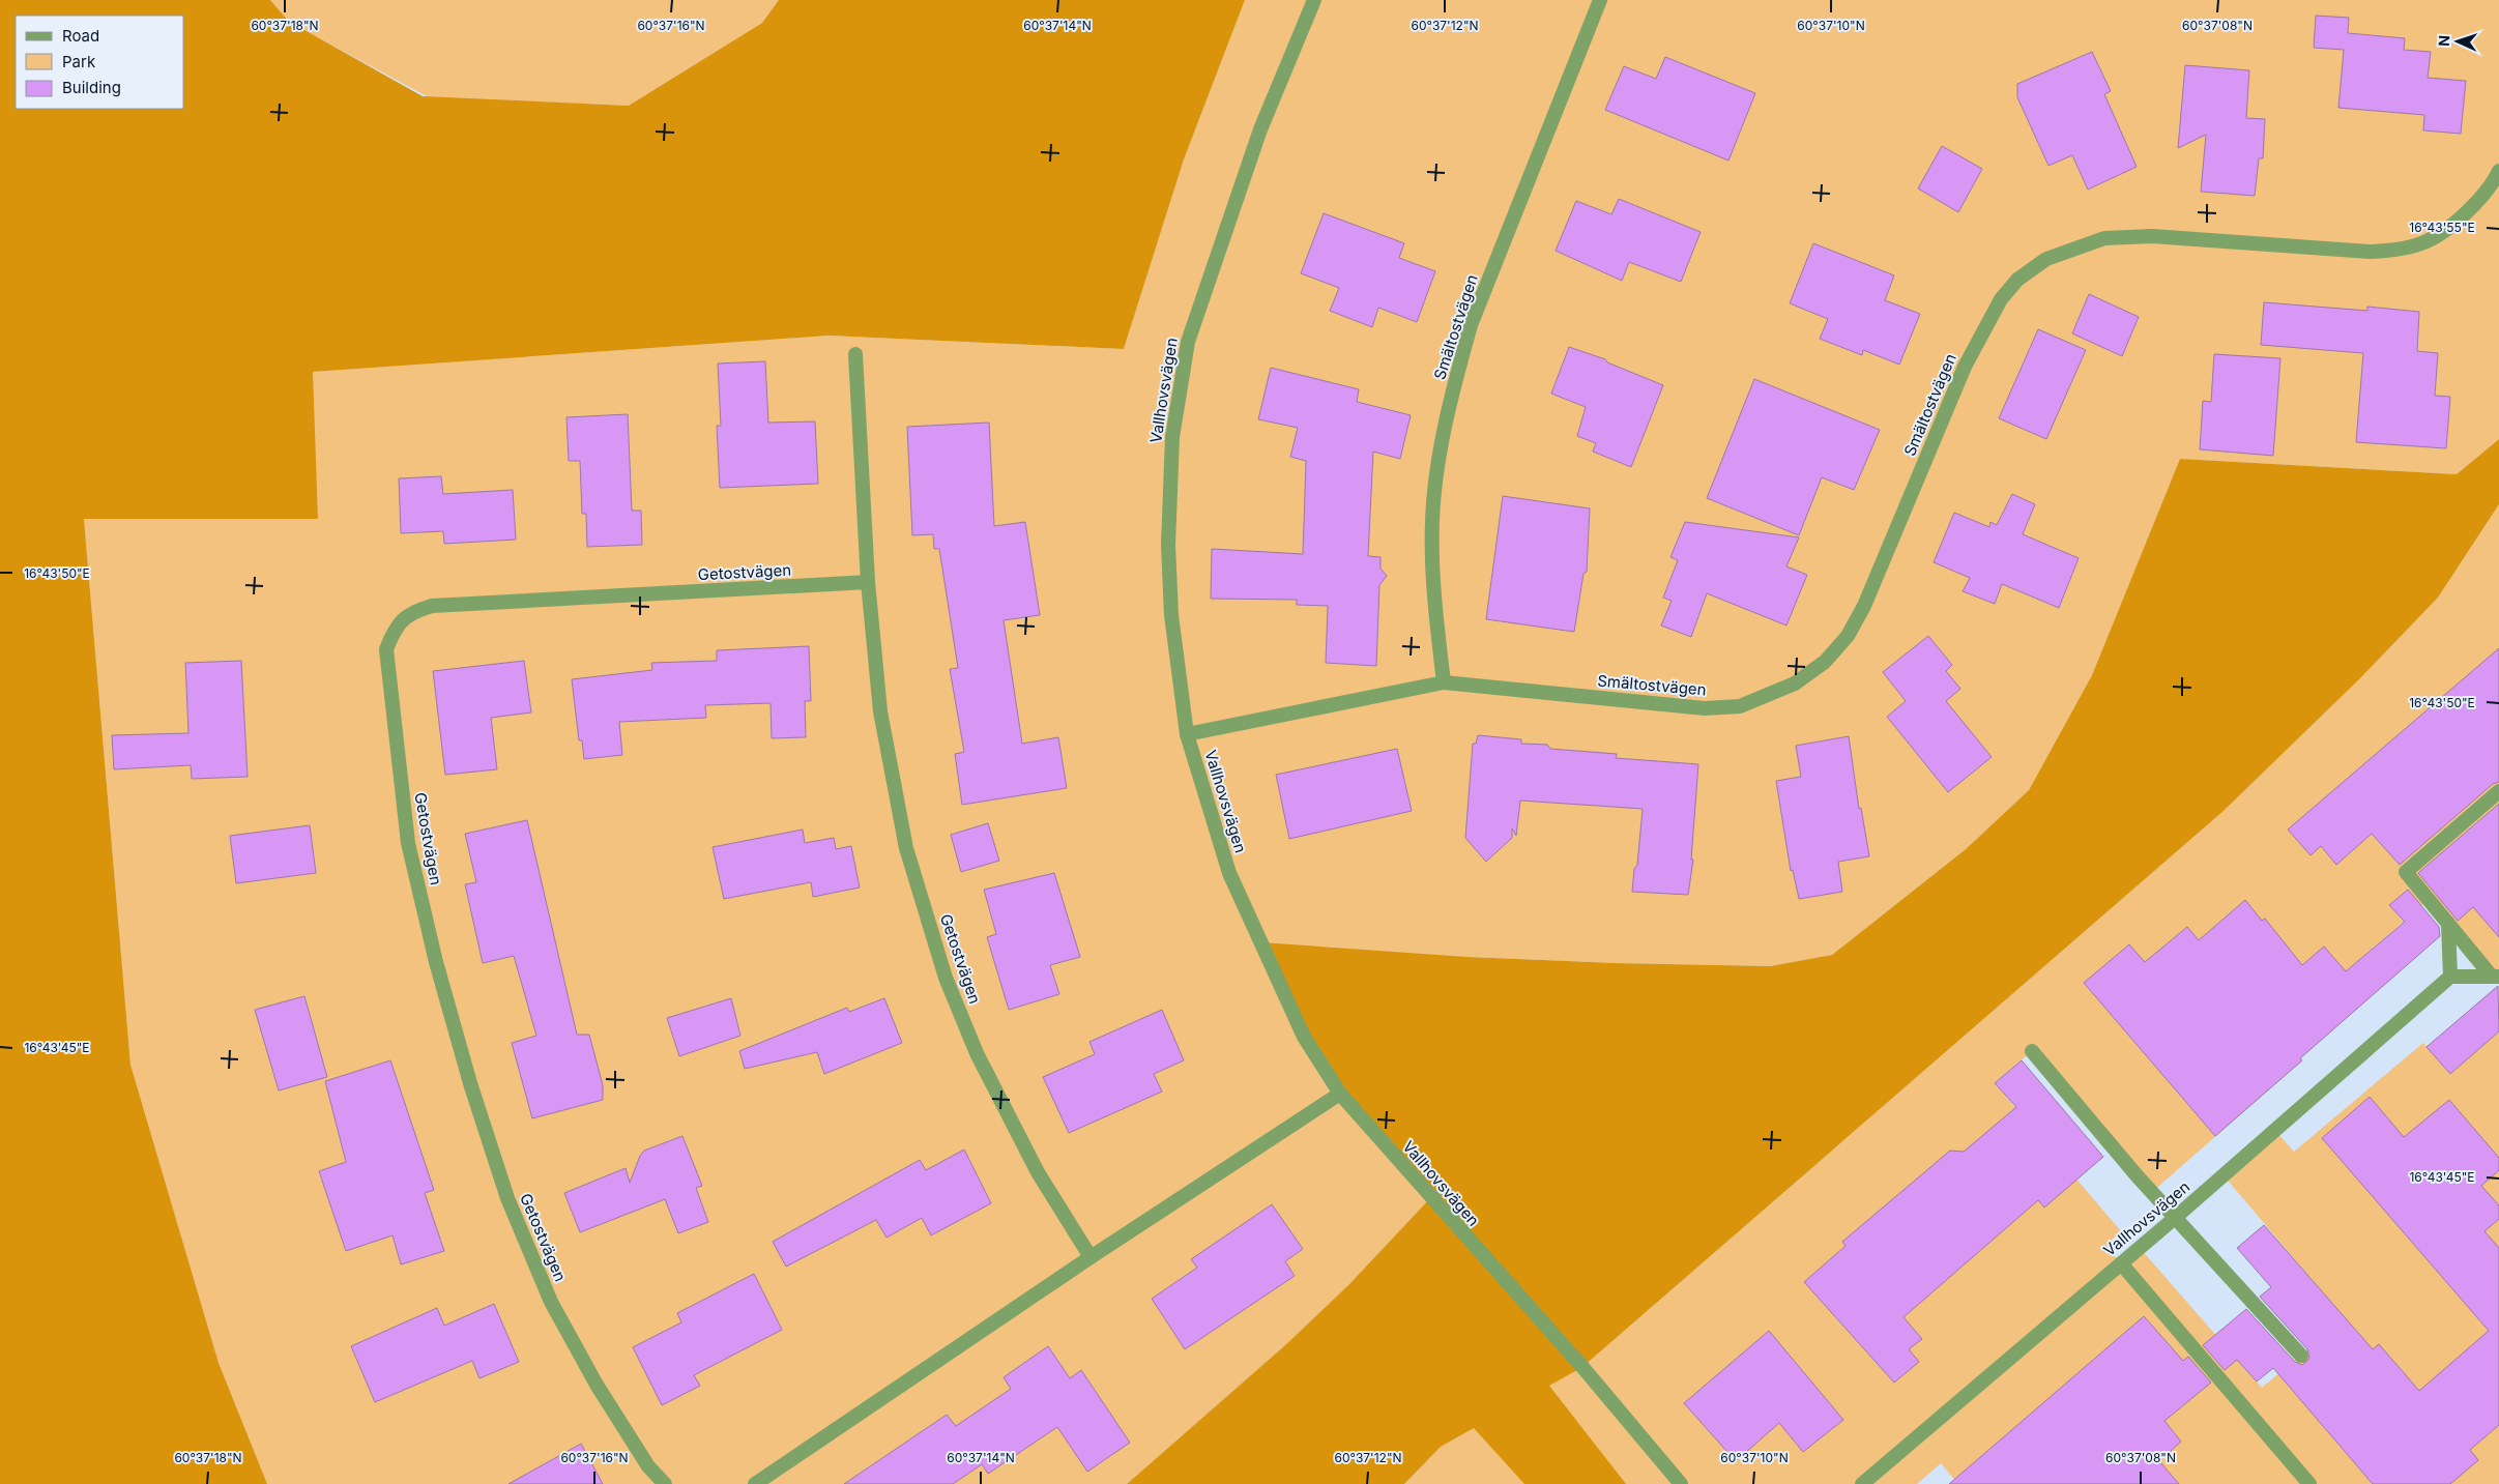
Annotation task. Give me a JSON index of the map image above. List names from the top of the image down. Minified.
{"streets":{"street":["Smältostvägen","Vallhovsvägen","Getostvägen"]},"crossings":[["Smältostvägen","Vallhovsvägen"]],"legend":["Road","Park","Building"],"north":"left","coordinates":["60°37'18\"N","60°37'16\"N","60°37'14\"N","60°37'12\"N","60°37'10\"N","60°37'08\"N","16°43'55\"E","16°43'50\"E","16°43'45\"E"]}
